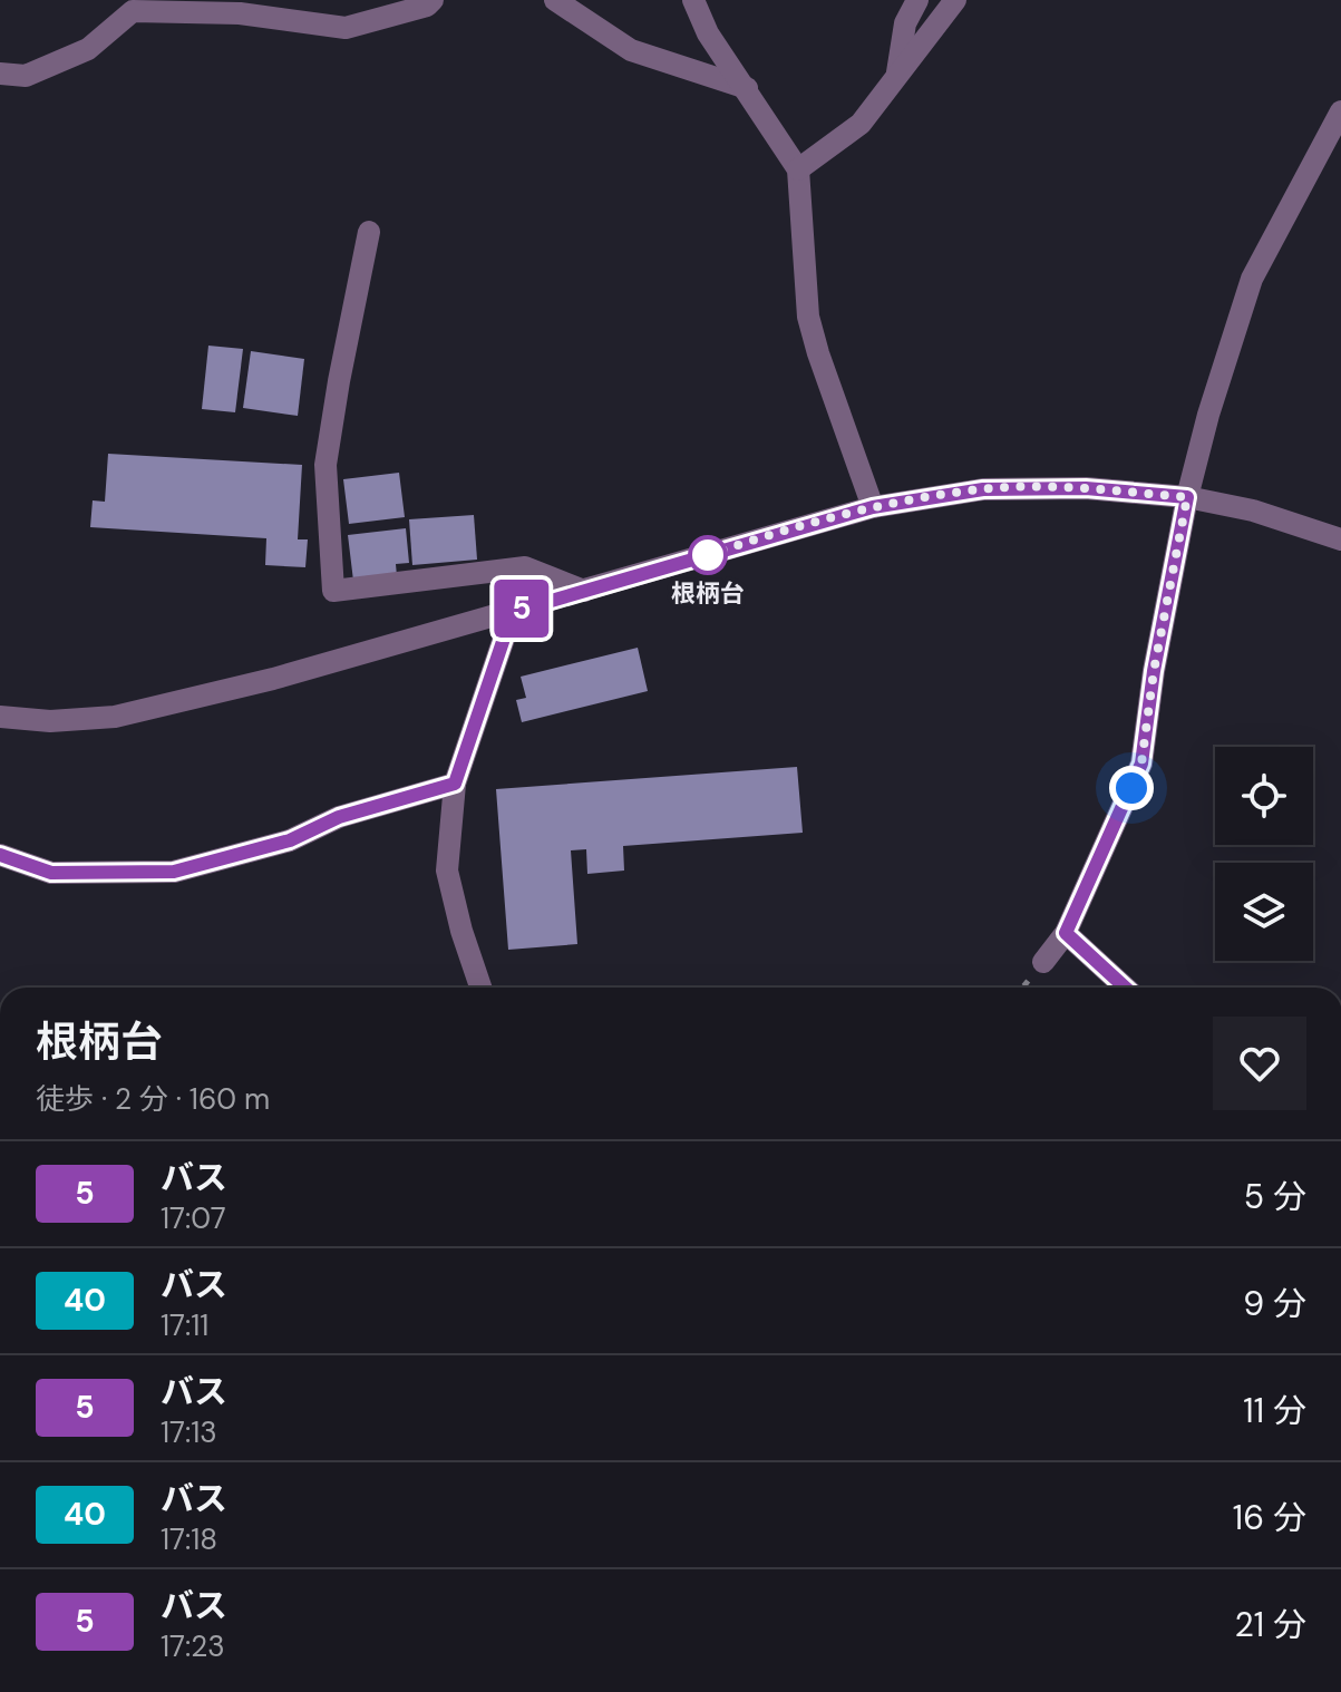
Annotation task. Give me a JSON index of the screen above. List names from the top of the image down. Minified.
{"places":["根柄台"],"lines":["bus line 5"],"page":{"on_map":"5","heading":["根柄台","徒歩 · 2 分 · 160 m"],"list":[{"mark":"5","name":"バス","note":"17:07","value":"5 分"},{"mark":"40","name":"バス","note":"17:11","value":"9 分"},{"mark":"5","name":"バス","note":"17:13","value":"11 分"},{"mark":"40","name":"バス","note":"17:18","value":"16 分"},{"mark":"5","name":"バス","note":"17:23","value":"21 分"}]}}
